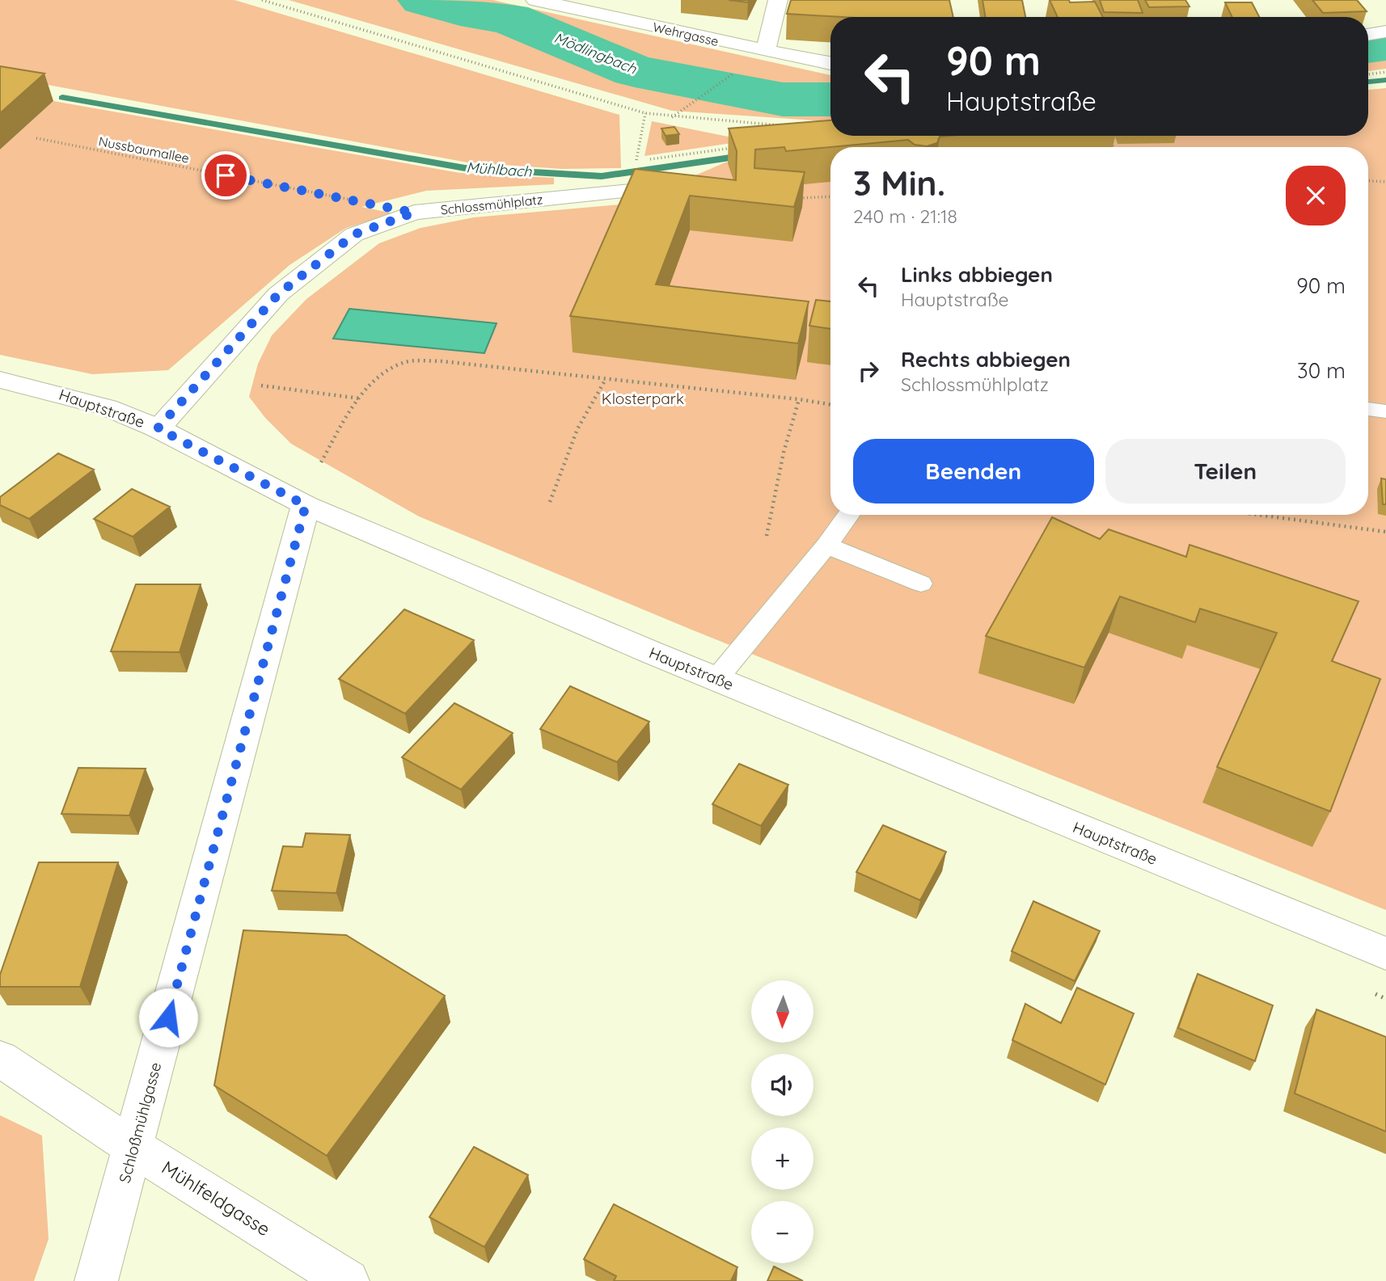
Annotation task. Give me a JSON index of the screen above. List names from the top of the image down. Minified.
{"streets":{"street":["Wehrgasse","Schlossmühlplatz","Hauptstraße","Schloßmühlgasse","Mühlfeldgasse"],"path":["Nussbaumallee"]},"crossings":[["Nussbaumallee","Schlossmühlplatz"],["Schlossmühlplatz","Hauptstraße"],["Hauptstraße","Schloßmühlgasse"],["Schloßmühlgasse","Mühlfeldgasse"]],"water":["Mödlingbach","Mühlbach"],"parks":["Klosterpark"],"north":"bottom","page":{"turn":["90 m","Hauptstraße"],"heading":["3 Min.","240 m · 21:18"],"list":[{"name":"Links abbiegen","note":"Hauptstraße","value":"90 m"},{"name":"Rechts abbiegen","note":"Schlossmühlplatz","value":"30 m"}],"buttons":["Beenden","Teilen"],"map_buttons":["+","−"]}}
